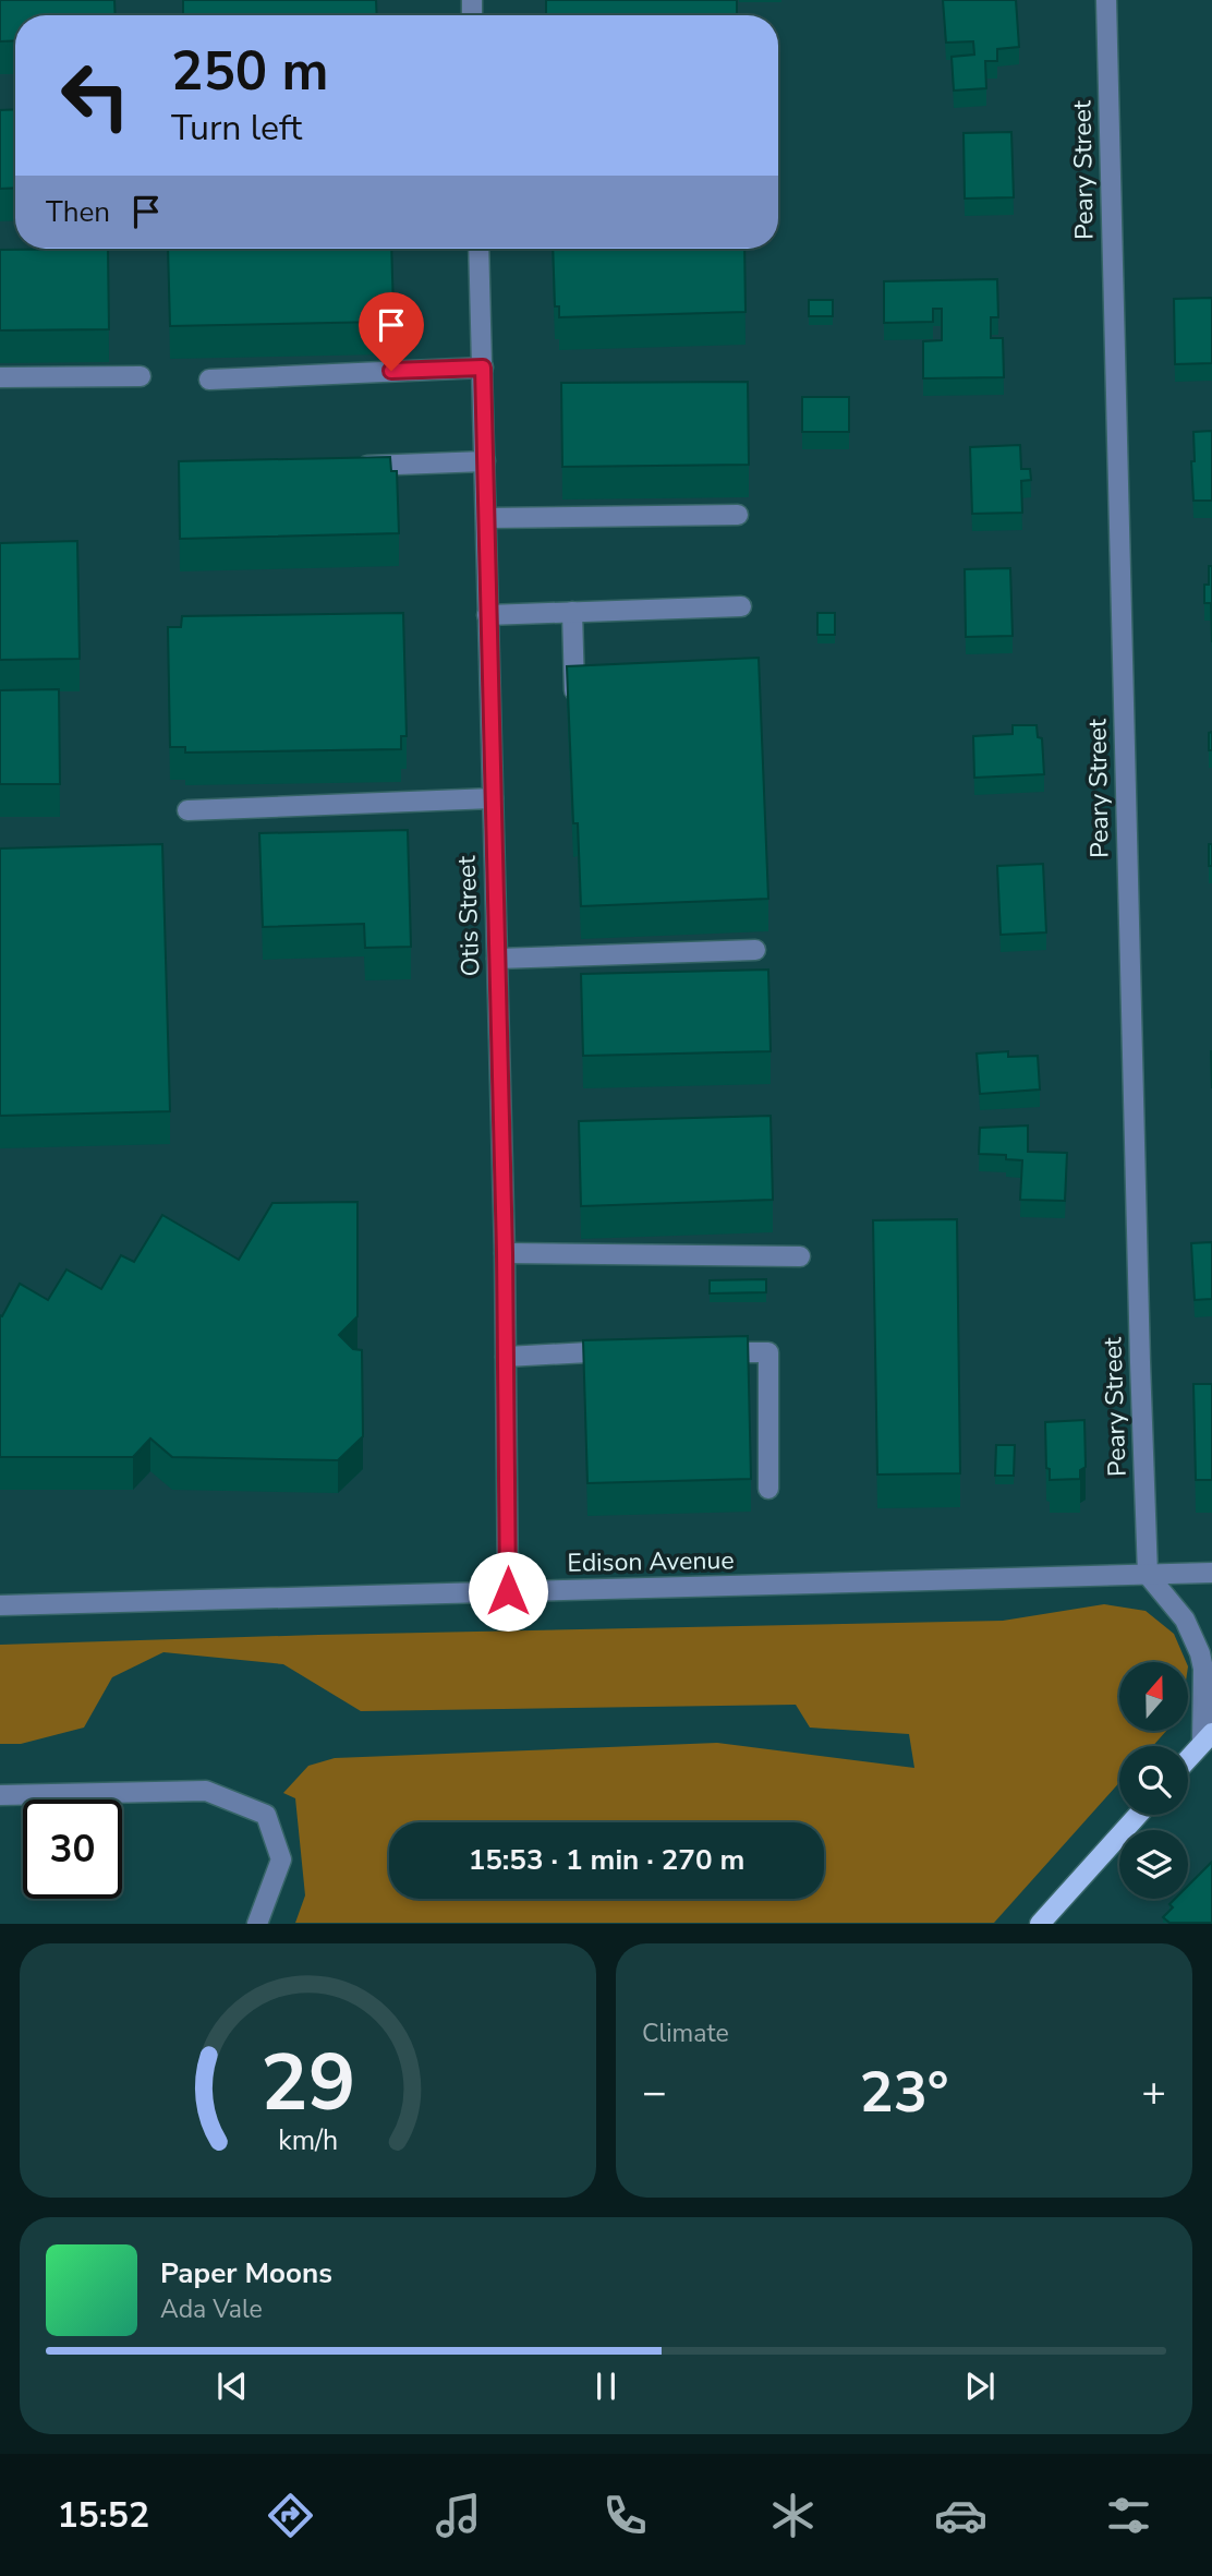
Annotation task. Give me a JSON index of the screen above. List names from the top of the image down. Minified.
{"streets":{"street":["Peary Street","Otis Street","Edison Avenue"]},"crossings":[["Peary Street","Edison Avenue"],["Otis Street","Edison Avenue"]],"north":"top","page":{"turn":["250 m","Turn left"],"then":"Then","limit":"30","trip":"15:53 · 1 min · 270 m","tile":"Climate","heat":["−","23°","+"],"song":["Paper Moons","Ada Vale"],"tabs":"15:52","gauge":["29","km/h"]}}
